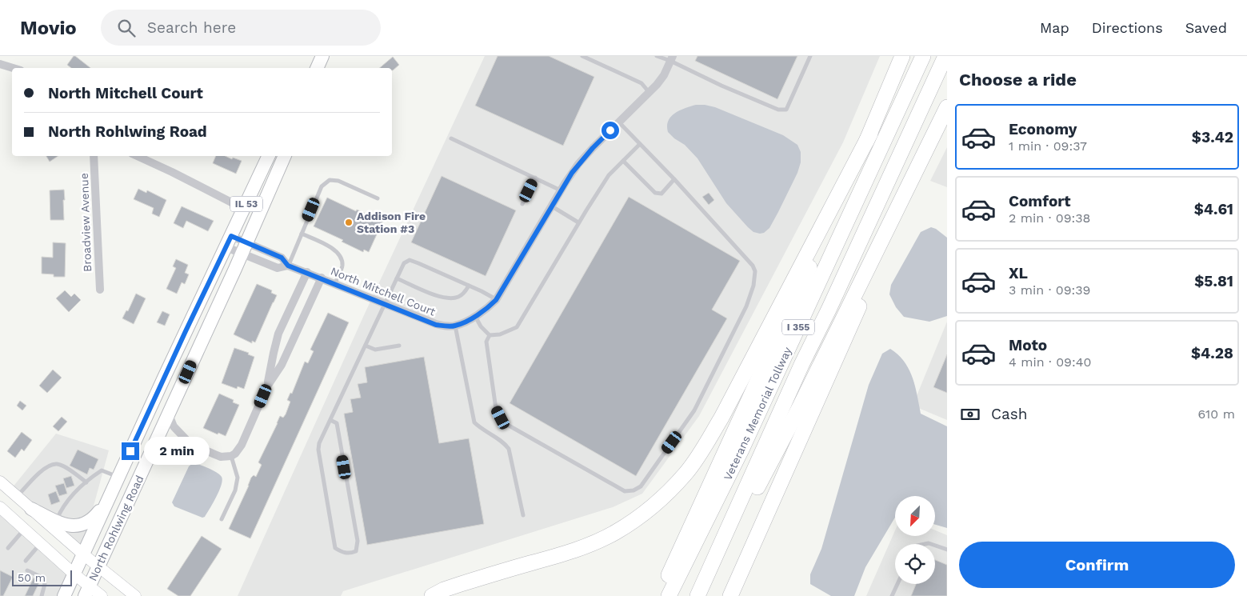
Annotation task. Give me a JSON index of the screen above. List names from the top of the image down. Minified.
{"streets":{"highway":["I 355","Veterans Memorial Tollway"],"main road":["IL 53","North Rohlwing Road"],"street":["Broadview Avenue","North Mitchell Court"]},"crossings":[["North Mitchell Court","North Rohlwing Road"]],"places":["Addison Fire Station #3"],"scale_bar":"50 m","north":"bottom left","page":{"header":"Movio","search":"Search here","nav":["Map","Directions","Saved"],"heading":"Choose a ride","banner":["North Mitchell Court","North Rohlwing Road"],"list":[{"name":"Economy","note":"1 min · 09:37","value":"$3.42"},{"name":"Comfort","note":"2 min · 09:38","value":"$4.61"},{"name":"XL","note":"3 min · 09:39","value":"$5.81"},{"name":"Moto","note":"4 min · 09:40","value":"$4.28"}],"pay":["Cash","610 m"],"bubble":"2 min","buttons":"Confirm","scale":"50 m"}}
